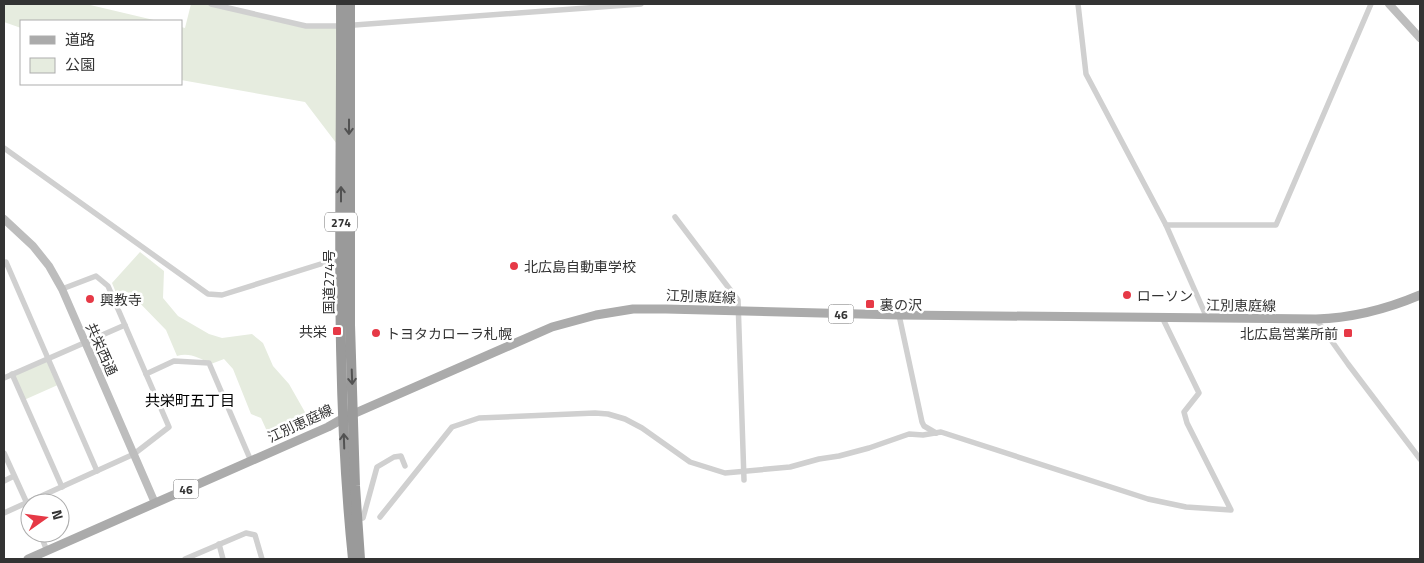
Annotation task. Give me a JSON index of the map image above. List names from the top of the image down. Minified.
{"streets":{"highway":["274","国道274号"],"main road":["江別恵庭線","46"],"street":["共栄西通"]},"crossings":[["国道274号","江別恵庭線"],["江別恵庭線","共栄西通"]],"districts":["共栄町五丁目"],"places":{"other":["北広島自動車学校","ローソン","興教寺","トヨタカローラ札幌"],"transit":["裏の沢","共栄","北広島営業所前"]},"legend":["道路","公園"],"north":"right"}
